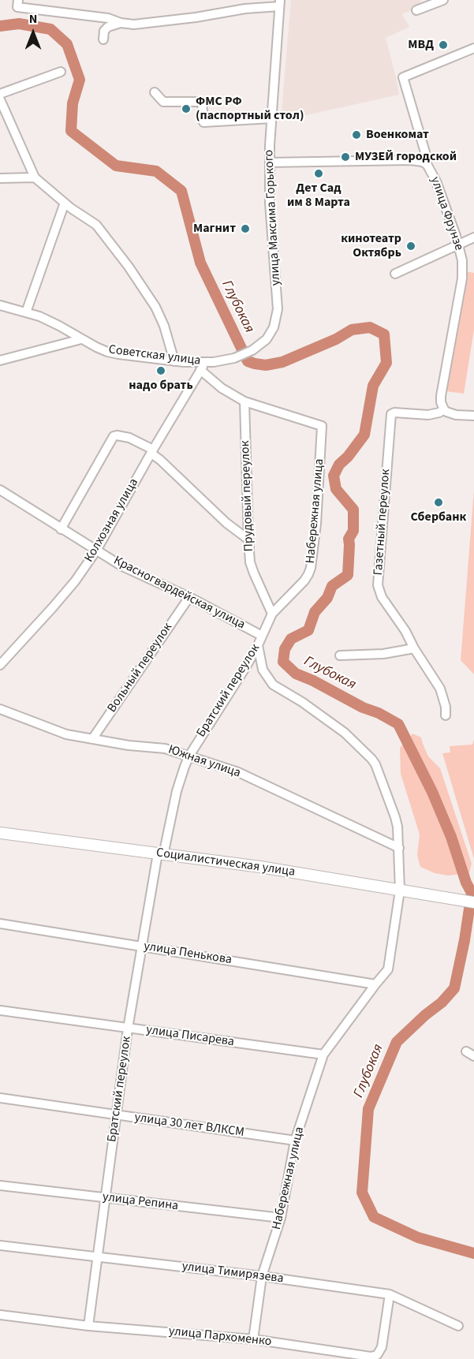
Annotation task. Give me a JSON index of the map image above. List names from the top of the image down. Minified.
{"streets":{"main road":["Социалистическая улица"],"street":["улица Фрунзе","улица Максима Горького","Советская улица","Прудовый переулок","Набережная улица","Колхозная улица","Газетный переулок","Красногвардейская улица","Вольный переулок","Братский переулок","Южная улица","улица Пенькова","улица Писарева","улица 30 лет ВЛКСМ","улица Репина","улица Тимирязева","улица Пархоменко"]},"crossings":[["улица Фрунзе","Газетный переулок"],["улица Максима Горького","Советская улица"],["Советская улица","Колхозная улица"],["Прудовый переулок","Набережная улица"],["Набережная улица","Красногвардейская улица"],["Набережная улица","Братский переулок"],["Набережная улица","Южная улица"],["Набережная улица","Социалистическая улица"],["Набережная улица","улица Пенькова"],["Набережная улица","улица Писарева"],["Набережная улица","улица 30 лет ВЛКСМ"],["Набережная улица","улица Репина"],["Набережная улица","улица Тимирязева"],["Набережная улица","улица Пархоменко"],["Колхозная улица","Красногвардейская улица"],["Красногвардейская улица","Вольный переулок"],["Красногвардейская улица","Братский переулок"],["Вольный переулок","Южная улица"],["Братский переулок","Южная улица"],["Братский переулок","Социалистическая улица"],["Братский переулок","улица Пенькова"],["Братский переулок","улица Писарева"],["Братский переулок","улица 30 лет ВЛКСМ"],["Братский переулок","улица Репина"],["Братский переулок","улица Тимирязева"],["Братский переулок","улица Пархоменко"],["улица Тимирязева","улица Пархоменко"]],"water":["Глубокая"],"places":["МВД","ФМС РФ (паспортный стол)","Военкомат","МУЗЕЙ городской","Дет Сад им 8 Марта","Магнит","кинотеатр Октябрь","надо брать","Сбербанк"],"north":"top"}
